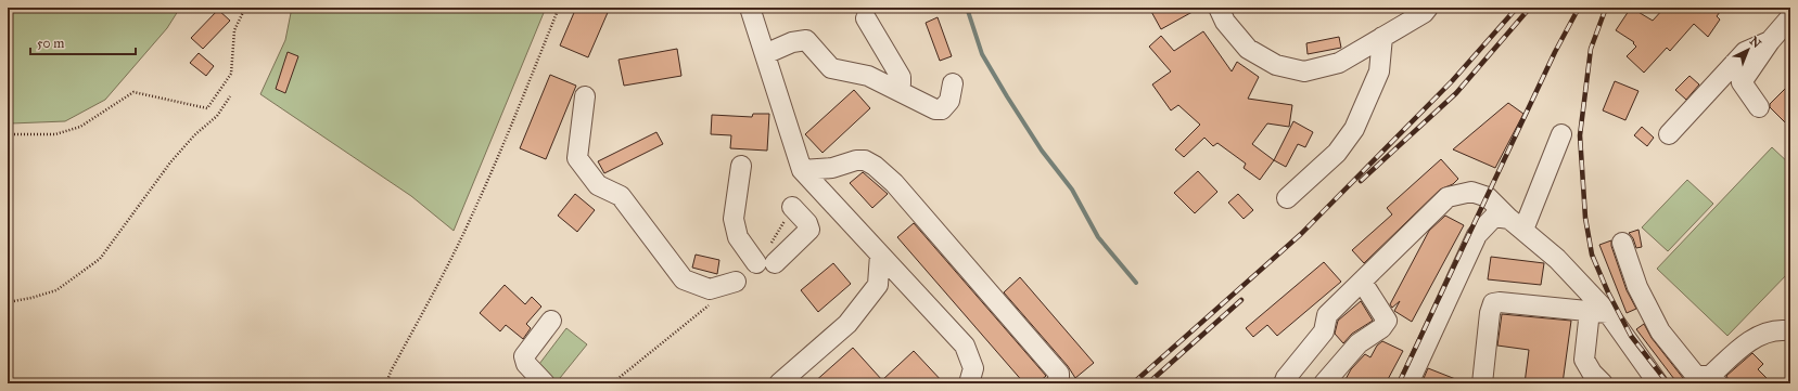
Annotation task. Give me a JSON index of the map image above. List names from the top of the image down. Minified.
{"scale_bar":"50 m","north":"top right"}
